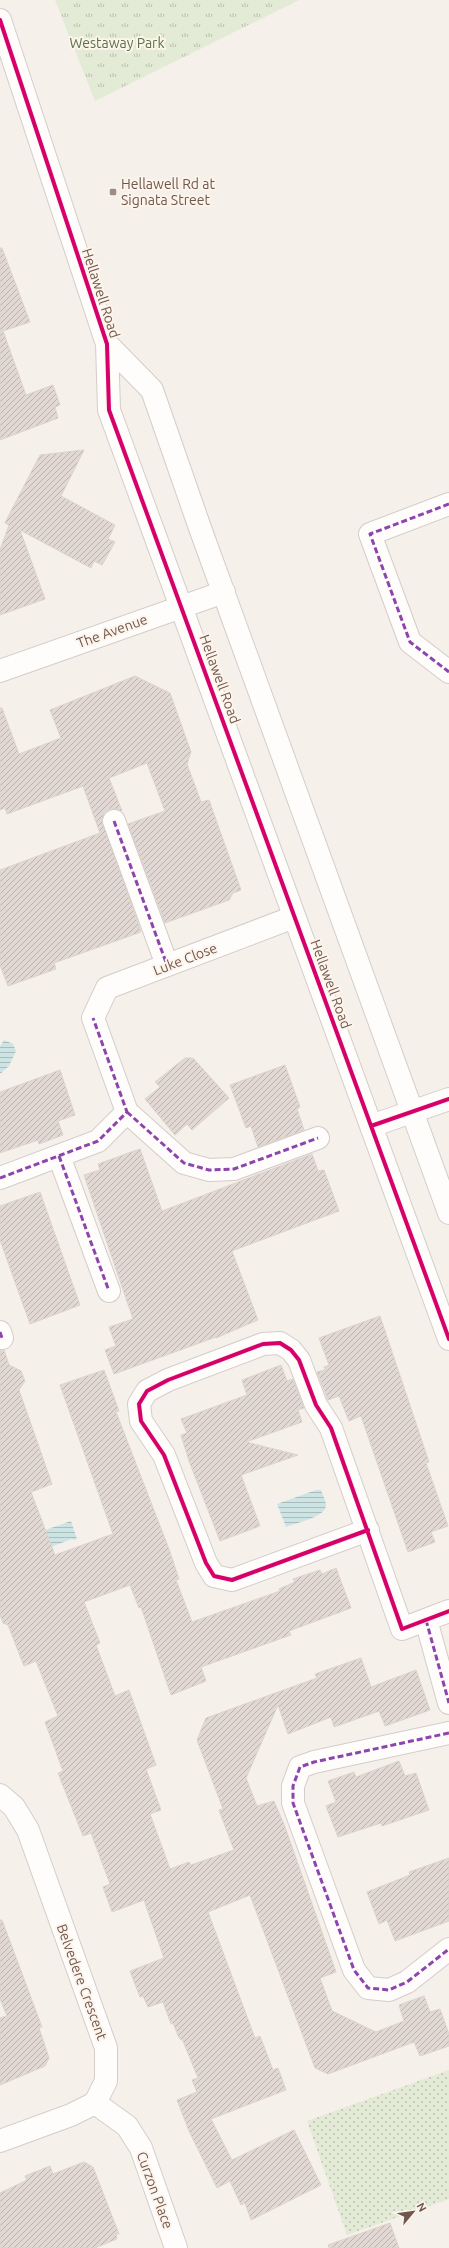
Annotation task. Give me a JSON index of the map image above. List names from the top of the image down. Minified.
{"streets":{"street":["Hellawell Road","The Avenue","Luke Close","Belvedere Crescent","Curzon Place"]},"crossings":[["Hellawell Road","The Avenue"],["Hellawell Road","Luke Close"],["Belvedere Crescent","Curzon Place"]],"parks":["Westaway Park"],"places":{"transit":["Hellawell Rd at Signata Street"]},"north":"top right"}
